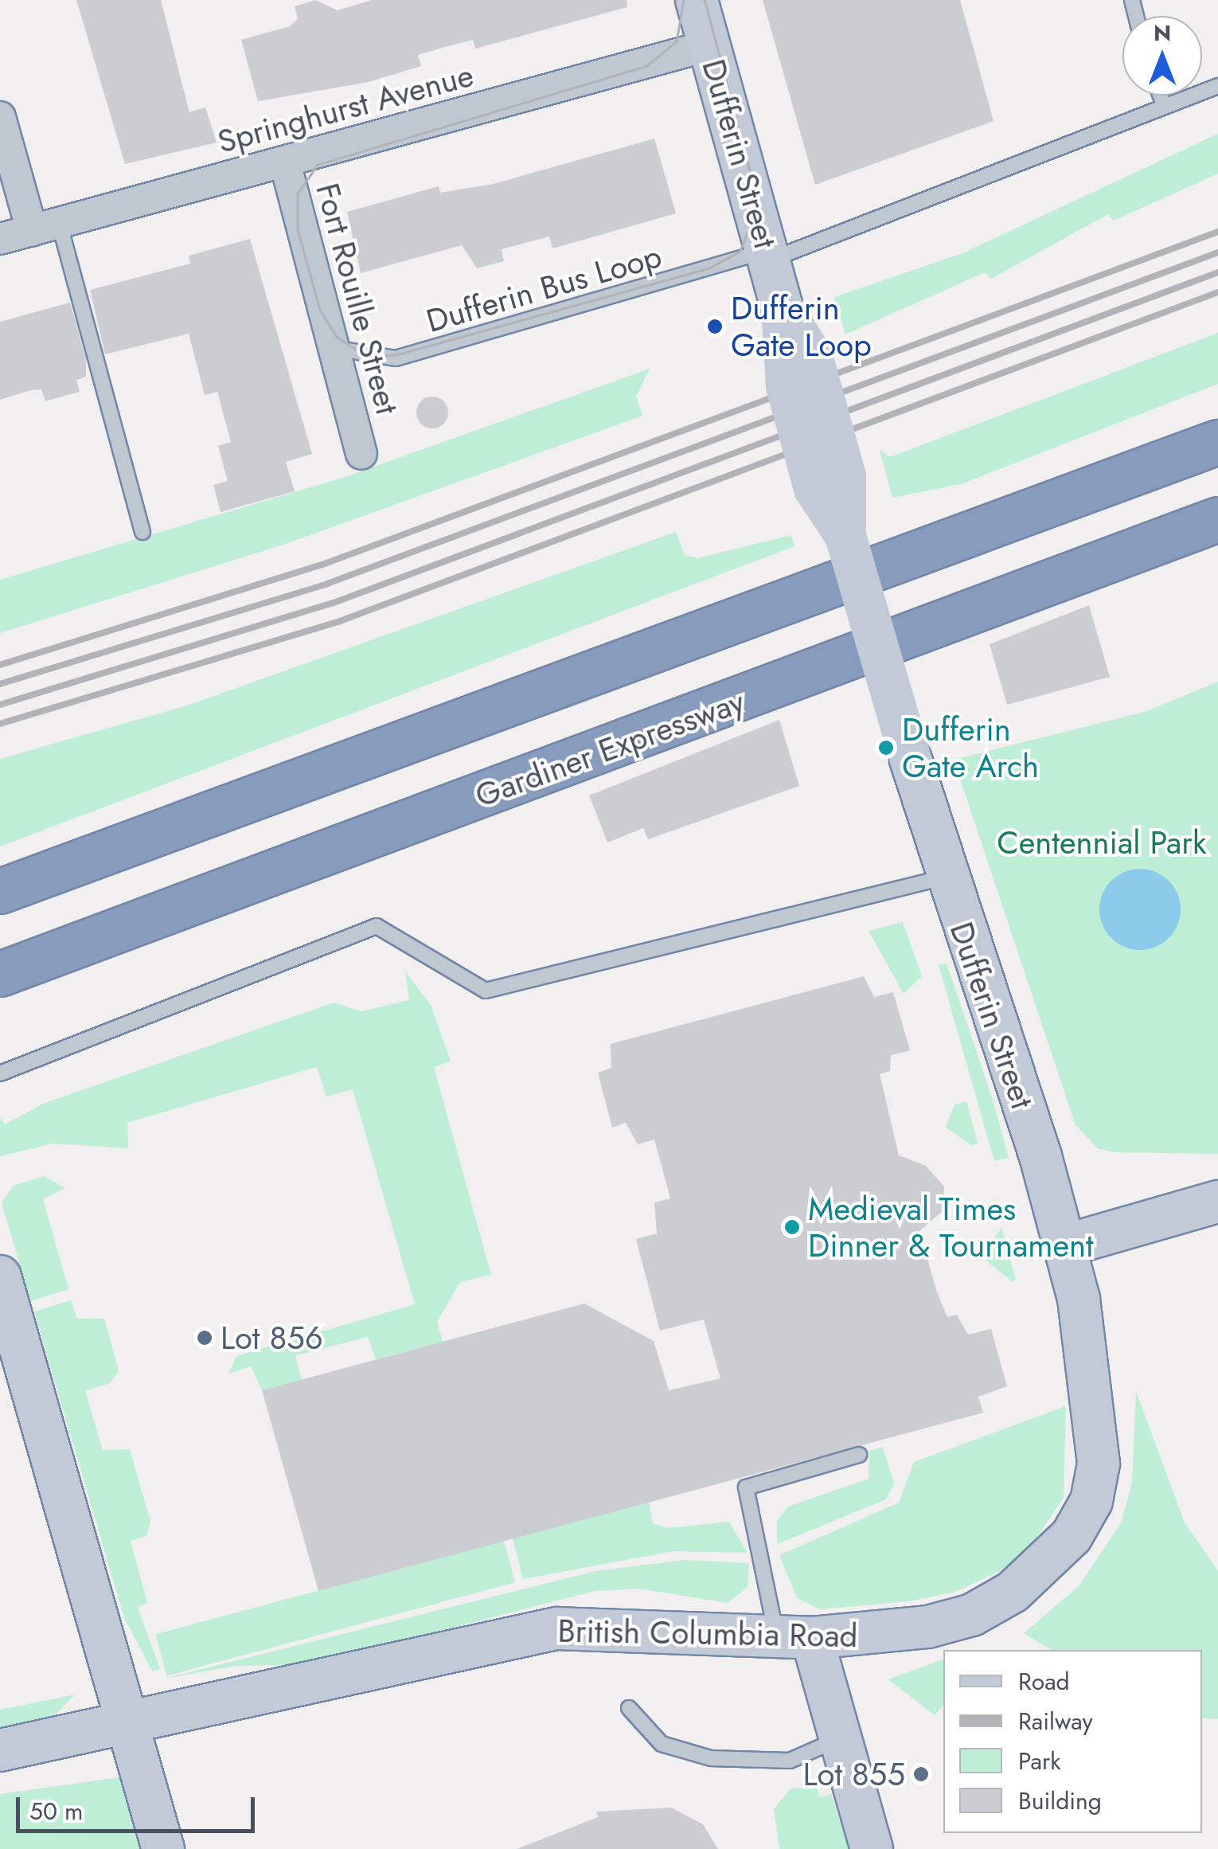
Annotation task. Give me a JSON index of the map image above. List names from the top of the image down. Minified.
{"streets":{"highway":["Gardiner Expressway"],"street":["Springhurst Avenue","Dufferin Street","Fort Rouille Street","British Columbia Road"],"lane":["Dufferin Bus Loop"]},"crossings":[["Springhurst Avenue","Dufferin Street"],["Springhurst Avenue","Fort Rouille Street"],["Dufferin Street","Dufferin Bus Loop"],["Dufferin Street","British Columbia Road"],["Dufferin Bus Loop","Fort Rouille Street"]],"parks":["Centennial Park"],"places":["Dufferin Gate Loop","Dufferin Gate Arch","Medieval Times Dinner & Tournament","Lot 856","Lot 855"],"legend":["Road","Railway","Park","Building"],"scale_bar":"50 m","north":"top"}
